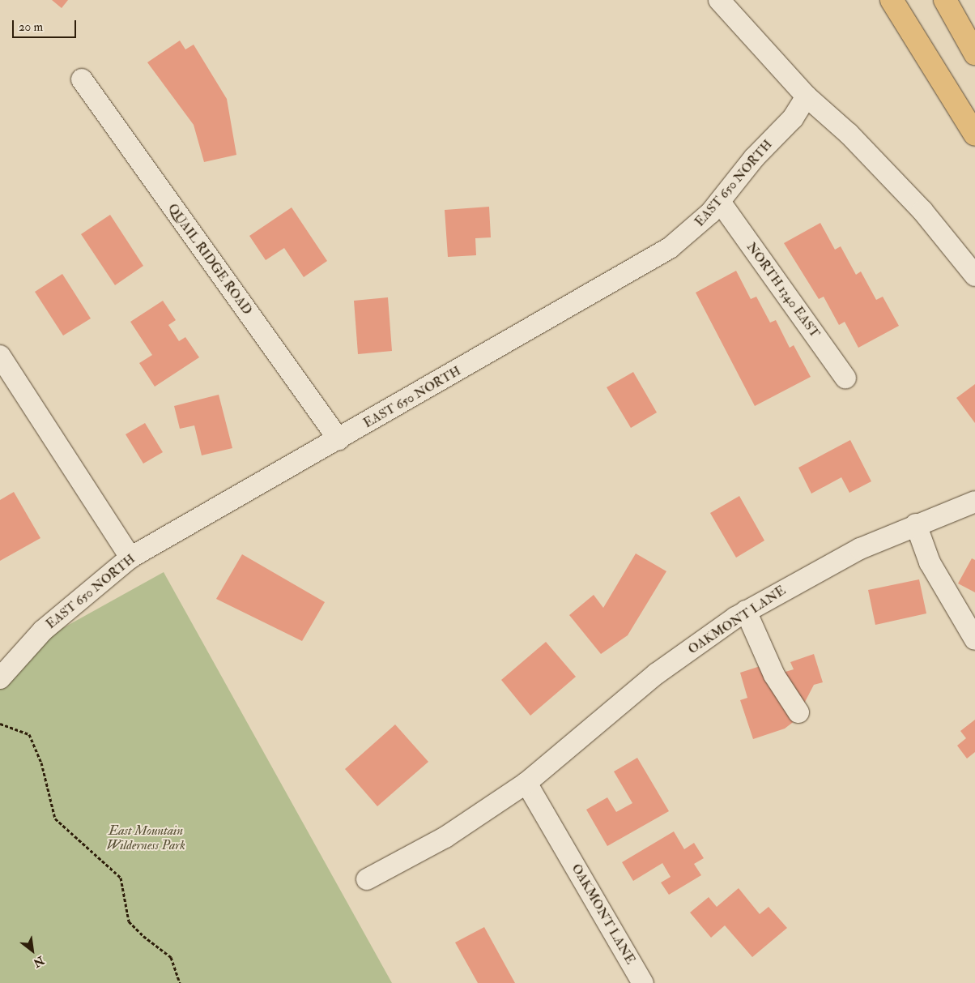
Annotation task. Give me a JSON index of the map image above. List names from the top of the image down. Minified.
{"streets":{"street":["EAST 650 NORTH","QUAIL RIDGE ROAD","NORTH 1340 EAST","OAKMONT LANE"]},"crossings":[["EAST 650 NORTH","QUAIL RIDGE ROAD"],["EAST 650 NORTH","NORTH 1340 EAST"]],"parks":["East Mountain Wilderness Park"],"scale_bar":"20 m","north":"bottom right"}
